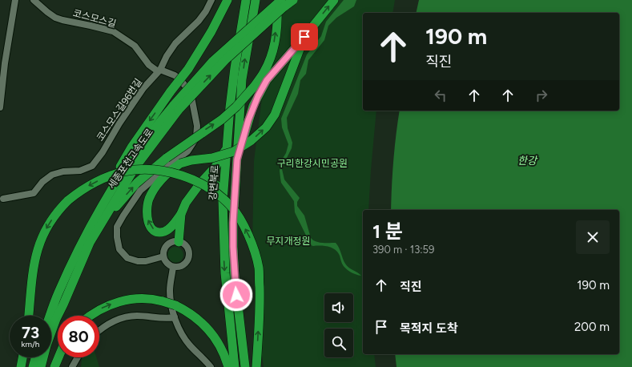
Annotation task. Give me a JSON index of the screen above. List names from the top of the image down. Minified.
{"streets":{"highway":["세종포천고속도로","강변북로"],"street":["코스모스길","코스모스길96번길"]},"crossings":[["코스모스길","코스모스길96번길"]],"water":["한강"],"parks":["구리한강시민공원","무지개정원"],"page":{"turn":["190 m","직진"],"heading":["1 분","390 m · 13:59"],"list":[{"name":"직진","value":"190 m"},{"name":"목적지 도착","value":"200 m"}],"speed":"73 km/h","limit":"80"}}
